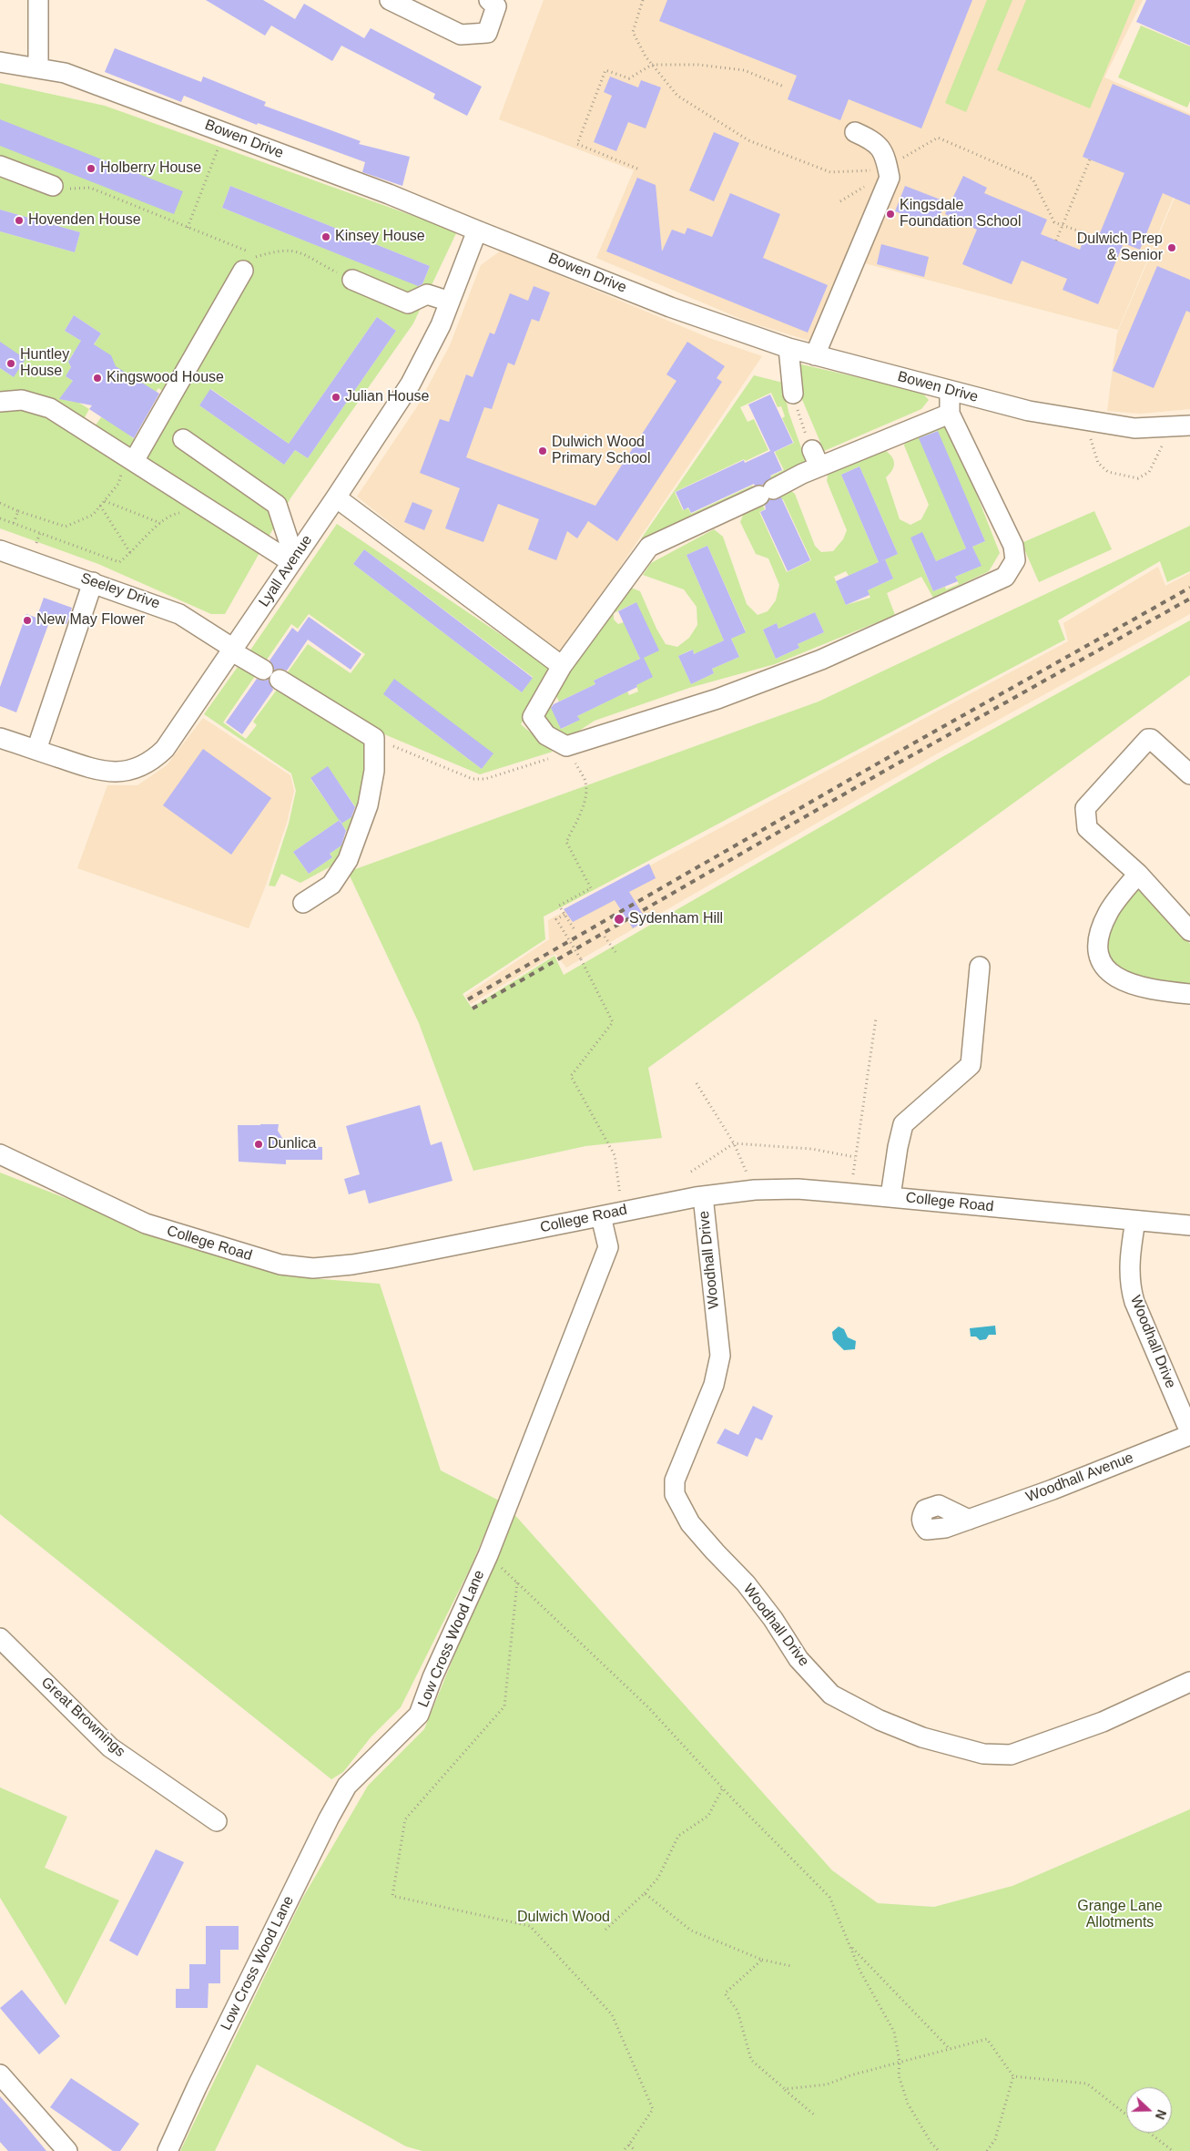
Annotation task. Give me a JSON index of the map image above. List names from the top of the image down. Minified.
{"streets":{"street":["Bowen Drive","Lyall Avenue","Seeley Drive","College Road","Woodhall Drive","Woodhall Avenue","Low Cross Wood Lane","Great Brownings"]},"crossings":[["Bowen Drive","Lyall Avenue"],["Lyall Avenue","Seeley Drive"],["College Road","Woodhall Drive"],["College Road","Low Cross Wood Lane"],["Woodhall Drive","Woodhall Avenue"]],"parks":["Grange Lane Allotments","Dulwich Wood"],"places":["Holberry House","Kingsdale Foundation School","Hovenden House","Kinsey House","Dulwich Prep & Senior","Huntley House","Kingswood House","Julian House","Dulwich Wood Primary School","New May Flower","Sydenham Hill","Dunlica"],"north":"right"}
